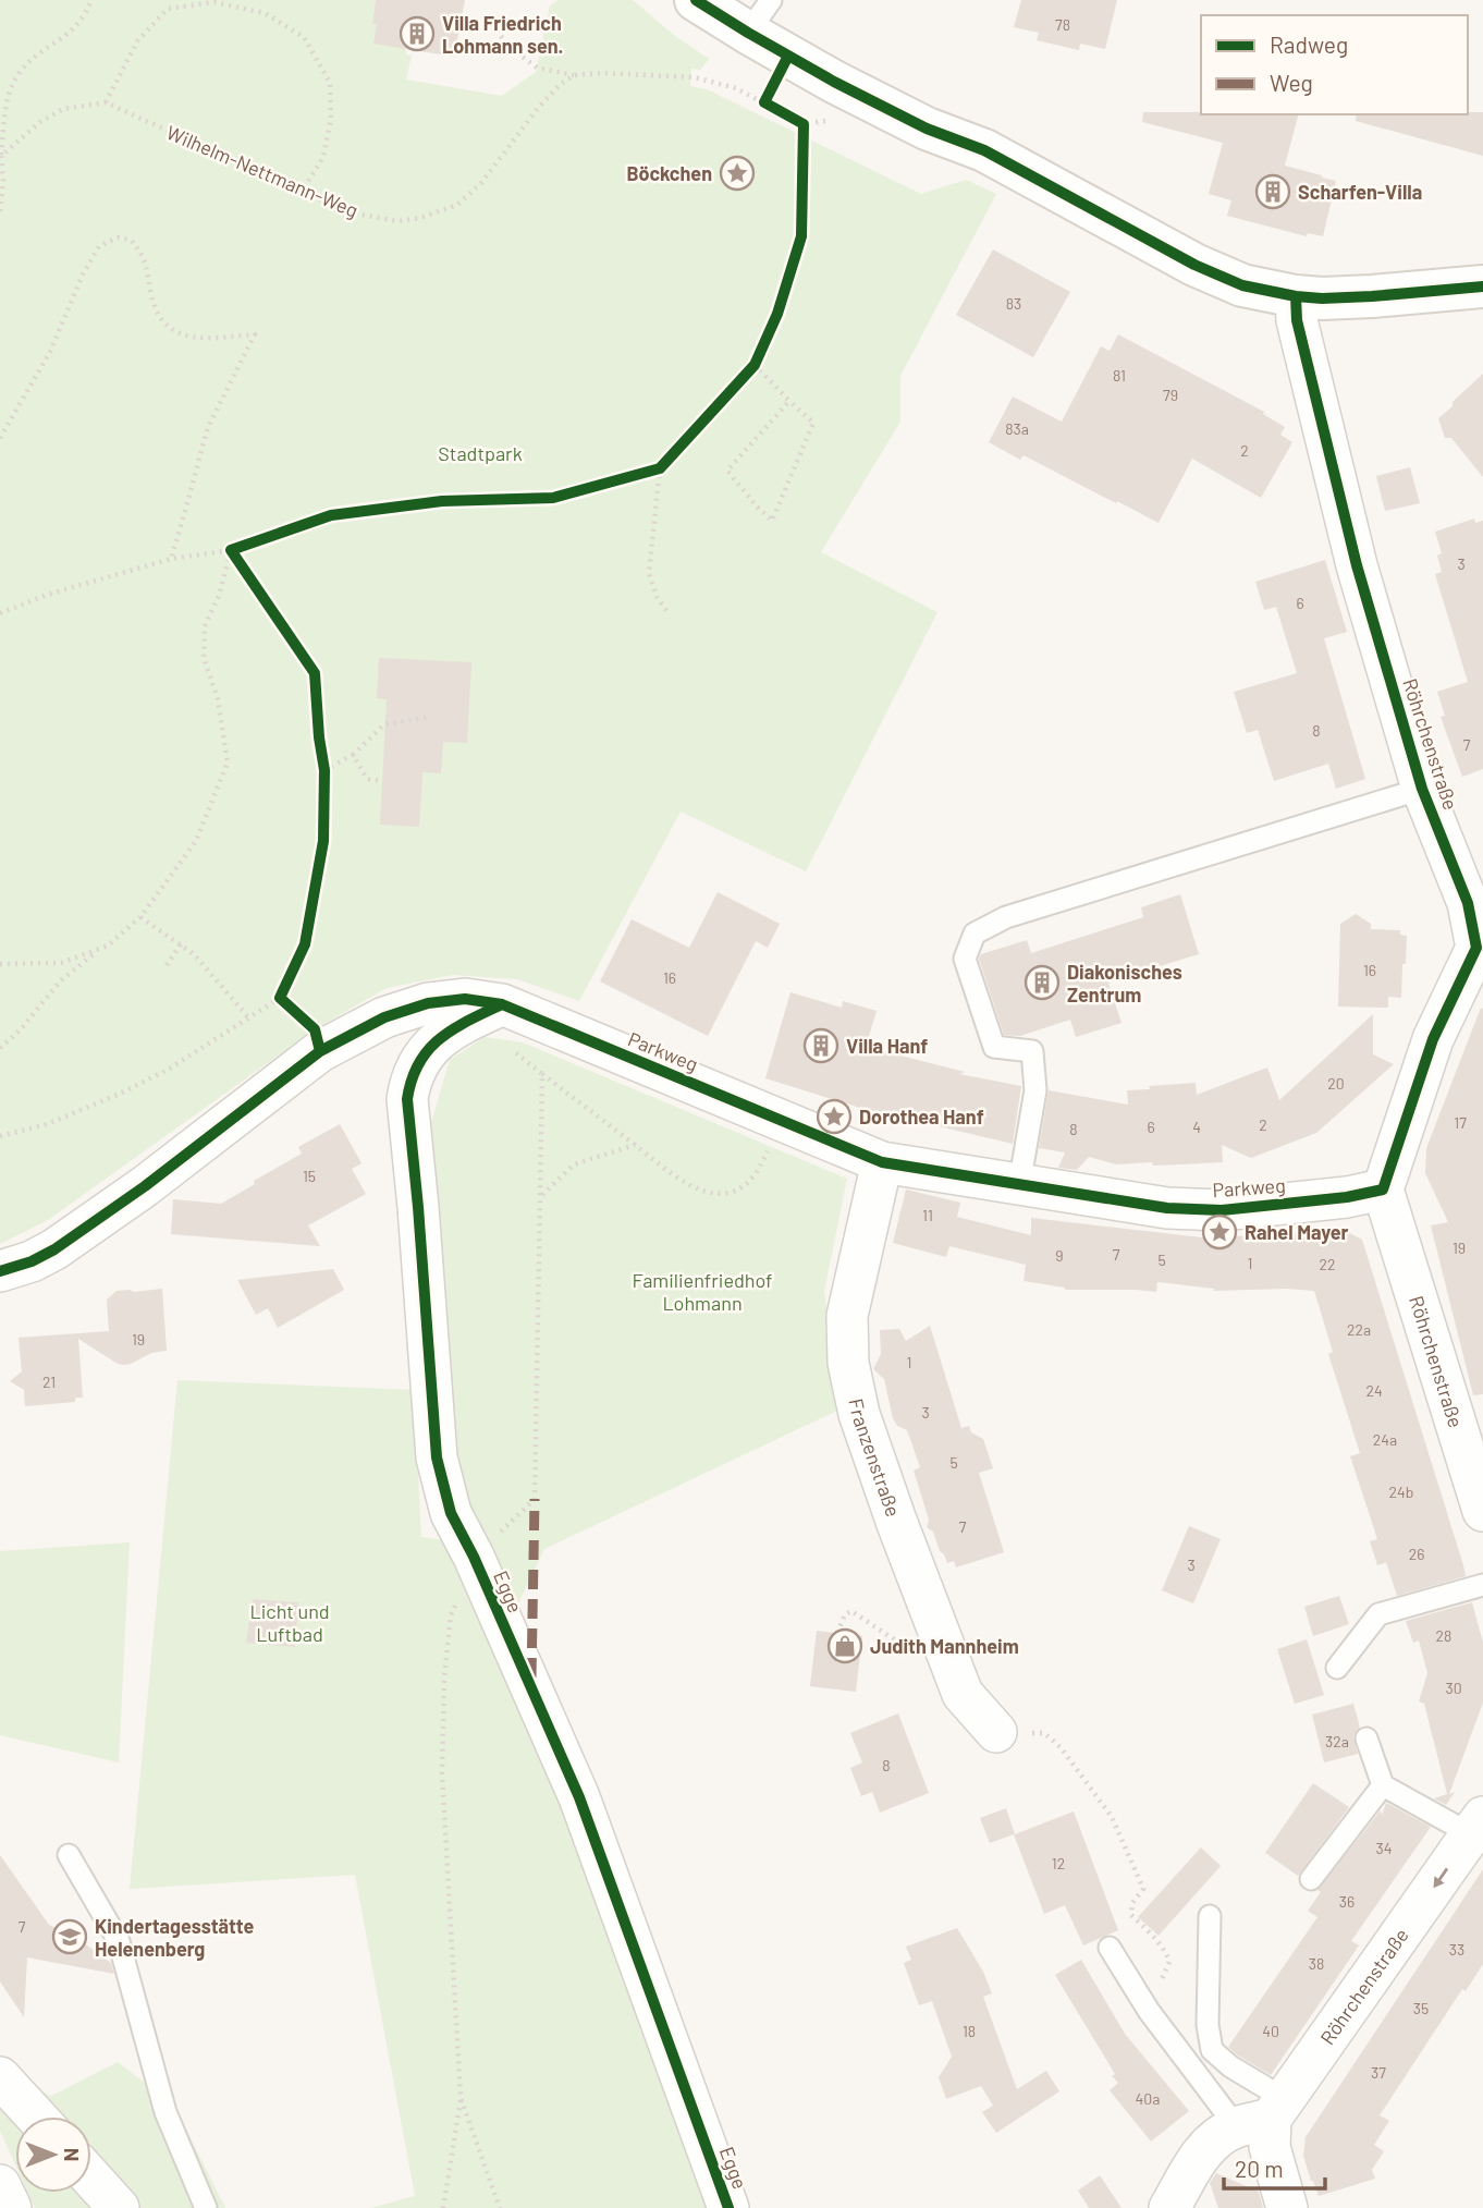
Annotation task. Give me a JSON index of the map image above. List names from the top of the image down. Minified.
{"streets":{"street":["Röhrchenstraße","Parkweg","Franzenstraße","Egge"],"path":["Wilhelm-Nettmann-Weg"]},"crossings":[["Röhrchenstraße","Parkweg"],["Parkweg","Franzenstraße"],["Parkweg","Egge"]],"parks":["Stadtpark","Familienfriedhof Lohmann","Licht und Luftbad"],"places":{"building":["Villa Friedrich Lohmann sen.","Scharfen-Villa","Diakonisches Zentrum","Villa Hanf"],"place":["Böckchen","Dorothea Hanf","Rahel Mayer"],"shop":["Judith Mannheim"],"school or university":["Kindertagesstätte Helenenberg"]},"house_numbers":["78","83","81","79","83a","2","3","6","8","7","16","16","20","17","2","6","4","8","15","11","19","7","9","5","1","22","22a","19","1","21","24","3","24a","5","24b","7","26","3","28","30","32a","8","34","12","36","7","33","38","35","18","40","37","40a"],"legend":["Radweg","Weg"],"scale_bar":"20 m","north":"right"}
